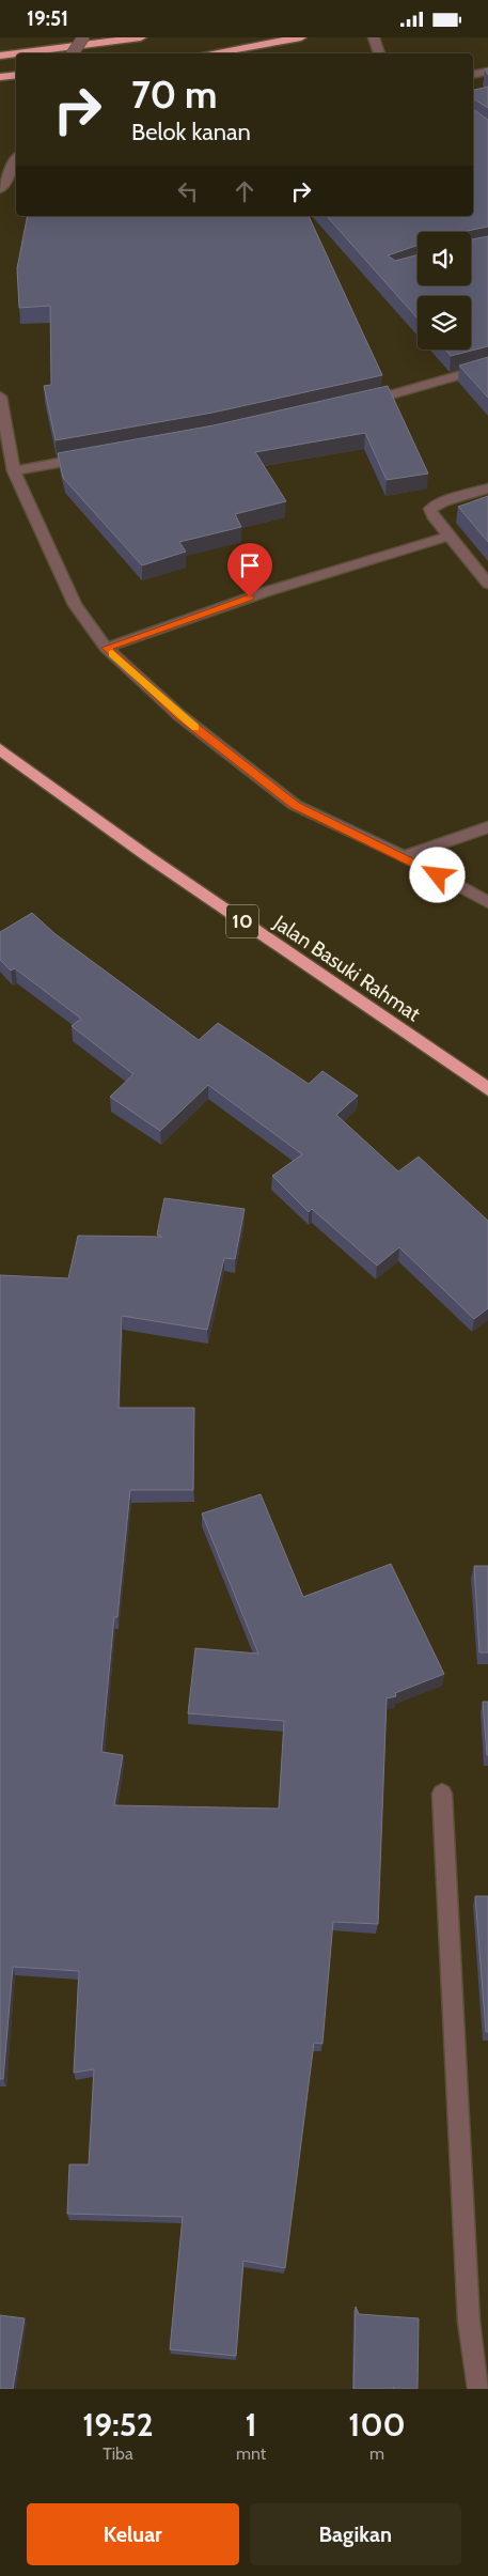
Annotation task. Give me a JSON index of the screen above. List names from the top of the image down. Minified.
{"streets":{"highway":["10","Jalan Basuki Rahmat"]},"page":{"status":"19:51","turn":["70 m","Belok kanan"],"eta":["19:52","Tiba","1","mnt","100","m"],"buttons":["Keluar","Bagikan"]}}
